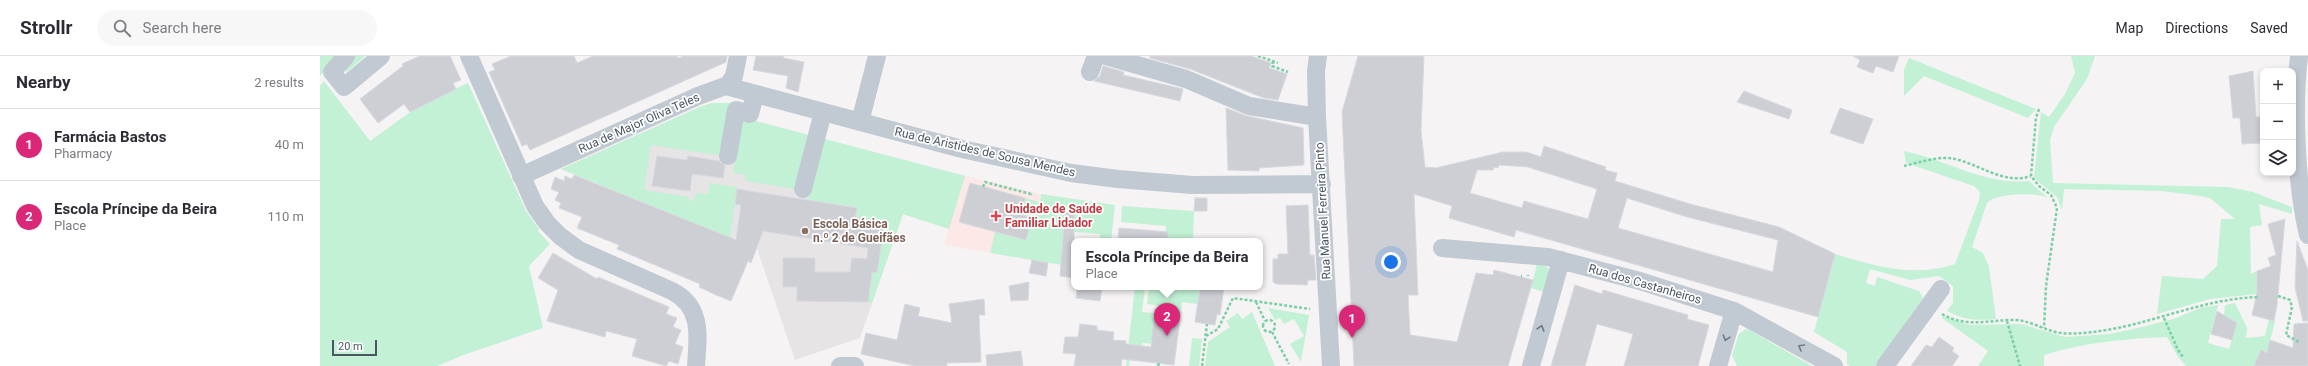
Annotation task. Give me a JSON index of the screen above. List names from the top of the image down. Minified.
{"streets":{"street":["Rua de Major Oliva Teles","Rua de Aristides de Sousa Mendes","Rua Manuel Ferreira Pinto","Rua dos Castanheiros"]},"crossings":[["Rua de Major Oliva Teles","Rua de Aristides de Sousa Mendes"],["Rua de Aristides de Sousa Mendes","Rua Manuel Ferreira Pinto"]],"places":{"health":["Unidade de Saúde Familiar Lidador"],"other":["Escola Básica n.º 2 de Gueifães"]},"scale_bar":"20 m","page":{"header":"Strollr","search":"Search here","nav":["Map","Directions","Saved"],"heading":["Nearby","2 results"],"map_buttons":["+","−"],"list":[{"mark":"1","name":"Farmácia Bastos","note":"Pharmacy","value":"40 m"},{"mark":"2","name":"Escola Príncipe da Beira","note":"Place","value":"110 m"}],"popup":["Escola Príncipe da Beira","Place"],"pins":["2","1"],"scale":"20 m"}}
